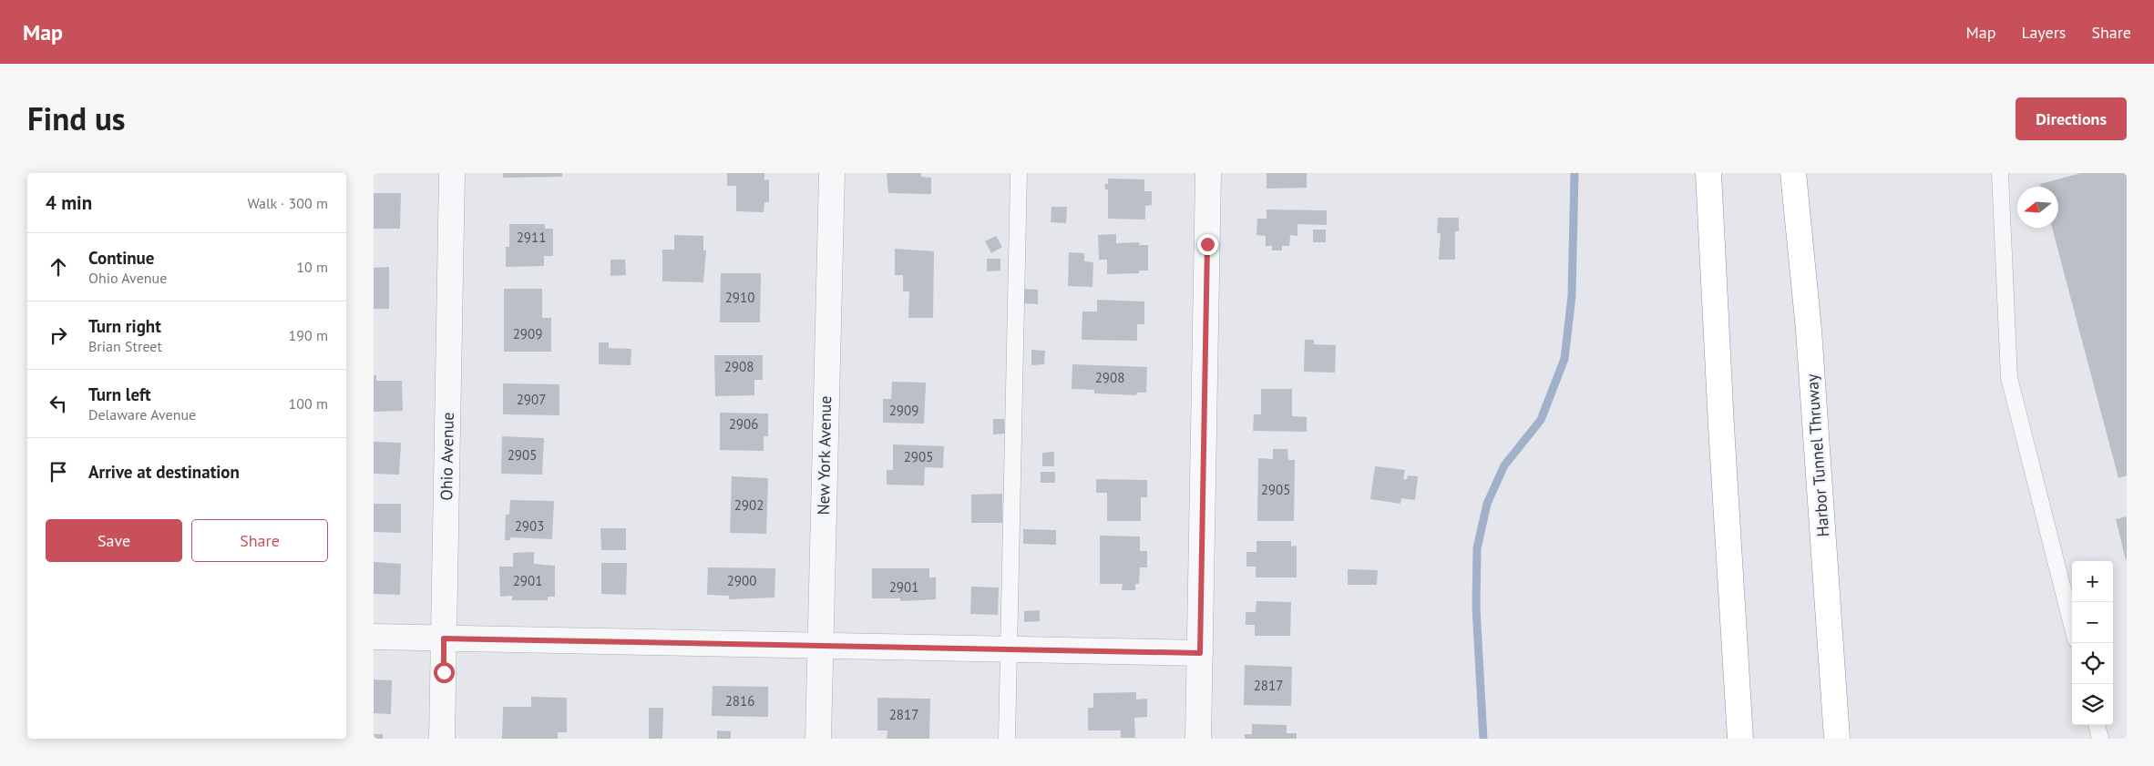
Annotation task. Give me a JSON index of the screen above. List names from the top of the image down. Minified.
{"streets":{"highway":["Harbor Tunnel Thruway"],"street":["New York Avenue","Ohio Avenue"]},"house_numbers":["2911","2910","2909","2908","2908","2907","2909","2906","2905","2905","2905","2902","2903","2901","2900","2901","2817","2816","2817"],"north":"left","page":{"header":"Map","nav":["Map","Layers","Share"],"title":"Find us","buttons":["Directions",["Save","Share"]],"heading":["4 min","Walk · 300 m"],"list":[["Continue","Ohio Avenue","10 m"],["Turn right","Brian Street","190 m"],["Turn left","Delaware Avenue","100 m"],"Arrive at destination"],"map_buttons":["+","−"]}}
